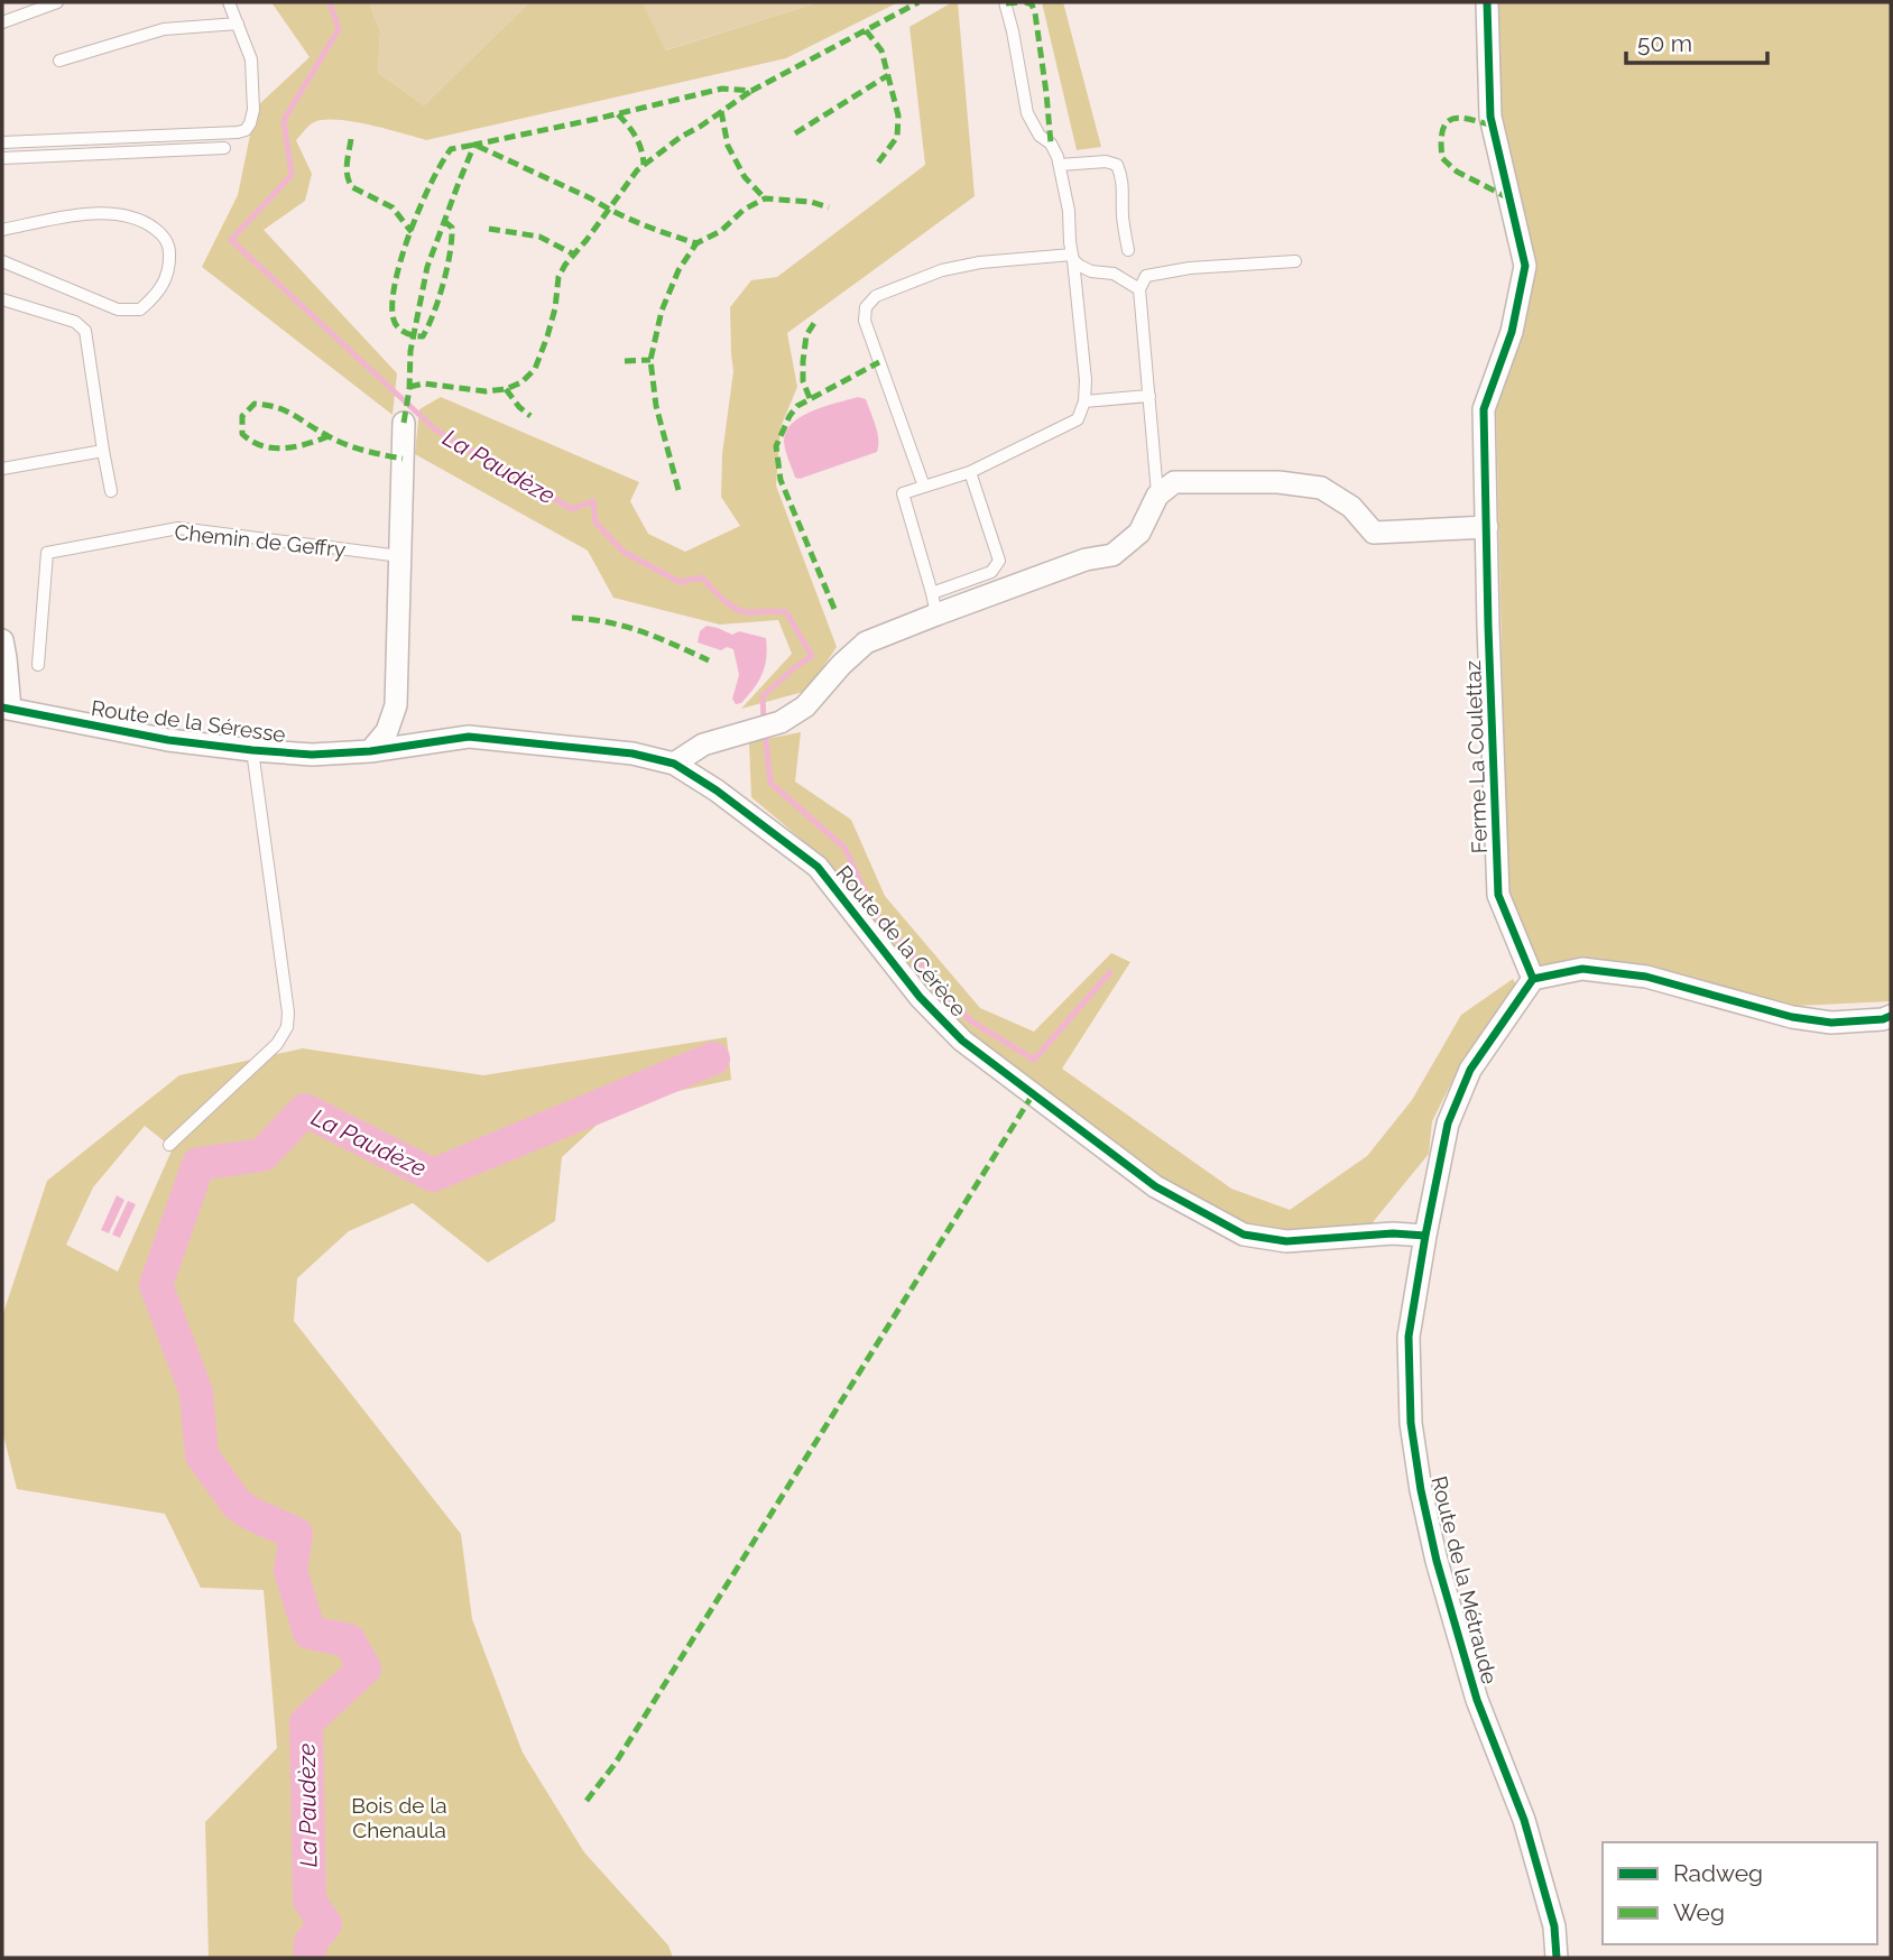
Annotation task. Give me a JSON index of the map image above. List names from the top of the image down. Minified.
{"streets":{"street":["Route de la Séresse","Ferme La Coulettaz","Route de la Cérèce","Route de la Métraude"],"lane":["Chemin de Geffry"]},"crossings":[["Route de la Séresse","Route de la Cérèce"],["Ferme La Coulettaz","Route de la Métraude"],["Route de la Cérèce","Route de la Métraude"]],"water":["La Paudèze"],"parks":["Bois de la Chenaula"],"legend":["Radweg","Weg"],"scale_bar":"50 m"}
